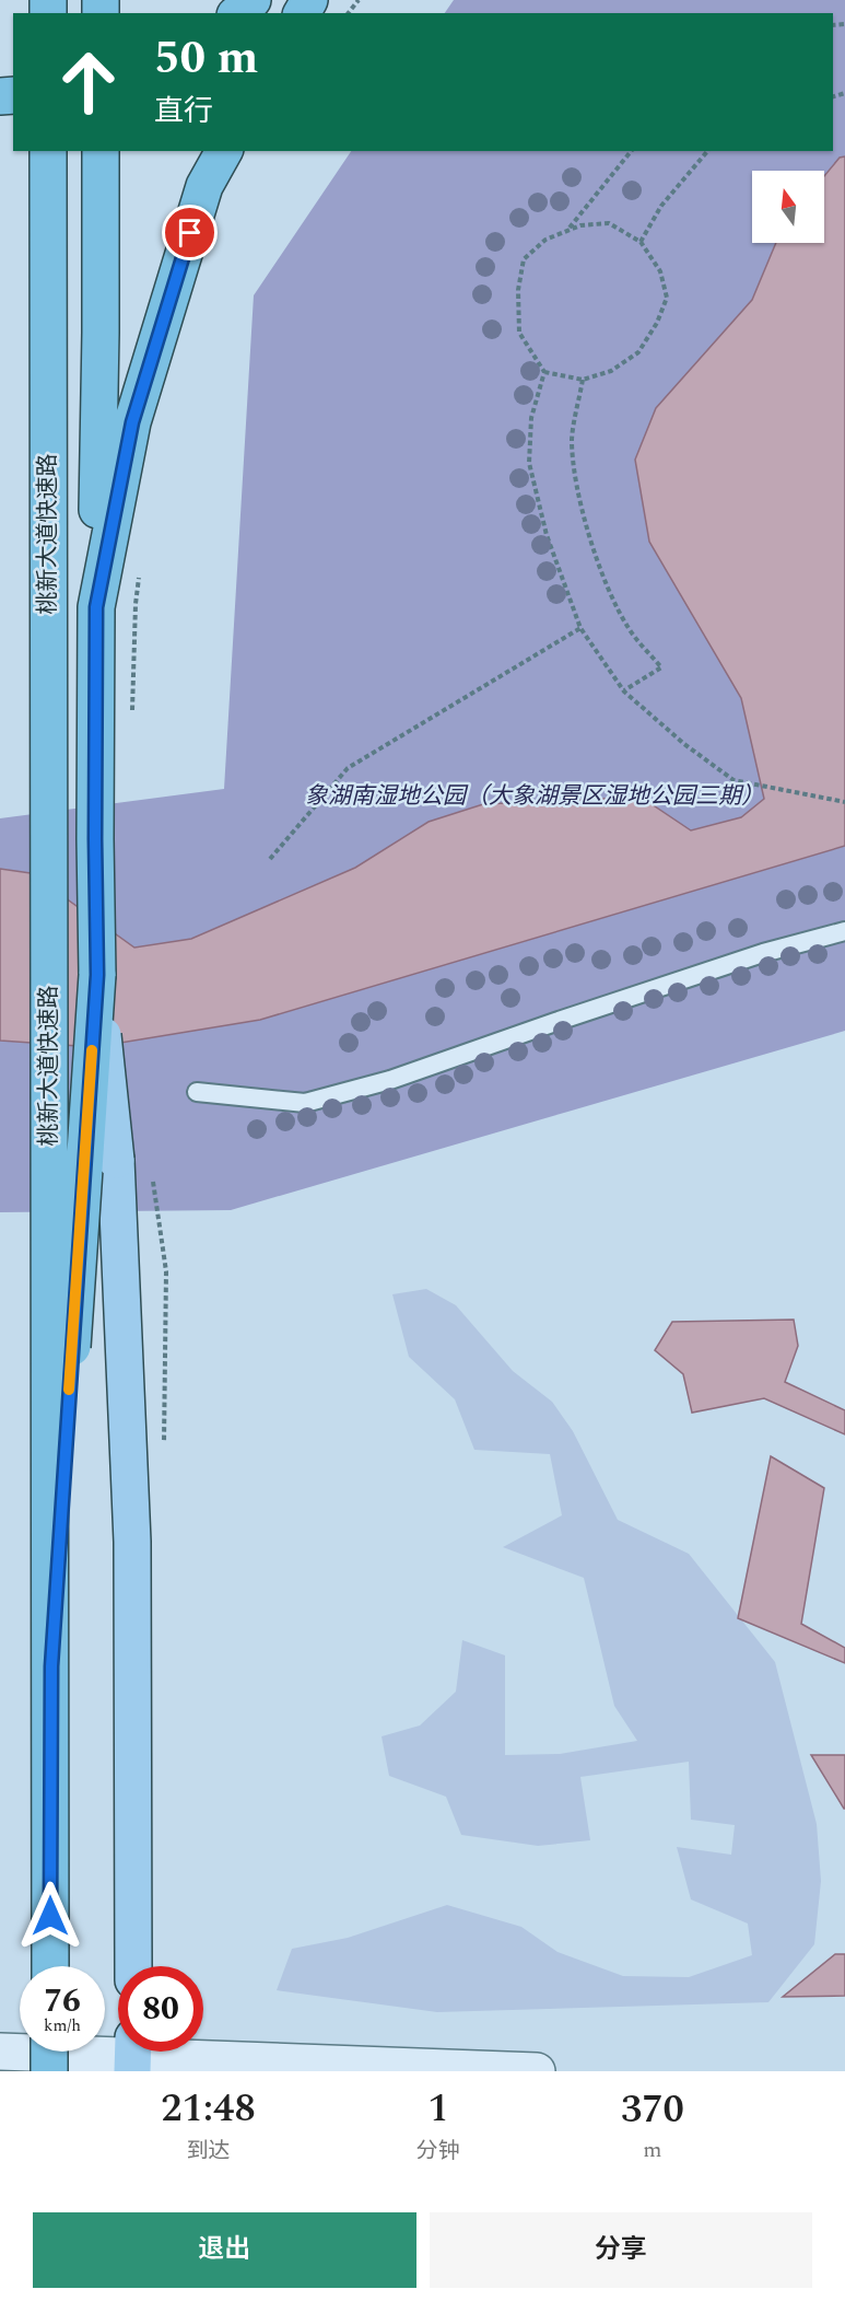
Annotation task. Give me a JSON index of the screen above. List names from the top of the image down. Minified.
{"streets":{"highway":["桃新大道快速路"]},"parks":["象湖南湿地公园（大象湖景区湿地公园三期）"],"north":"top","page":{"turn":["50 m","直行"],"speed":"76 km/h","limit":"80","eta":["21:48","到达","1","分钟","370","m"],"buttons":["退出","分享"]}}
